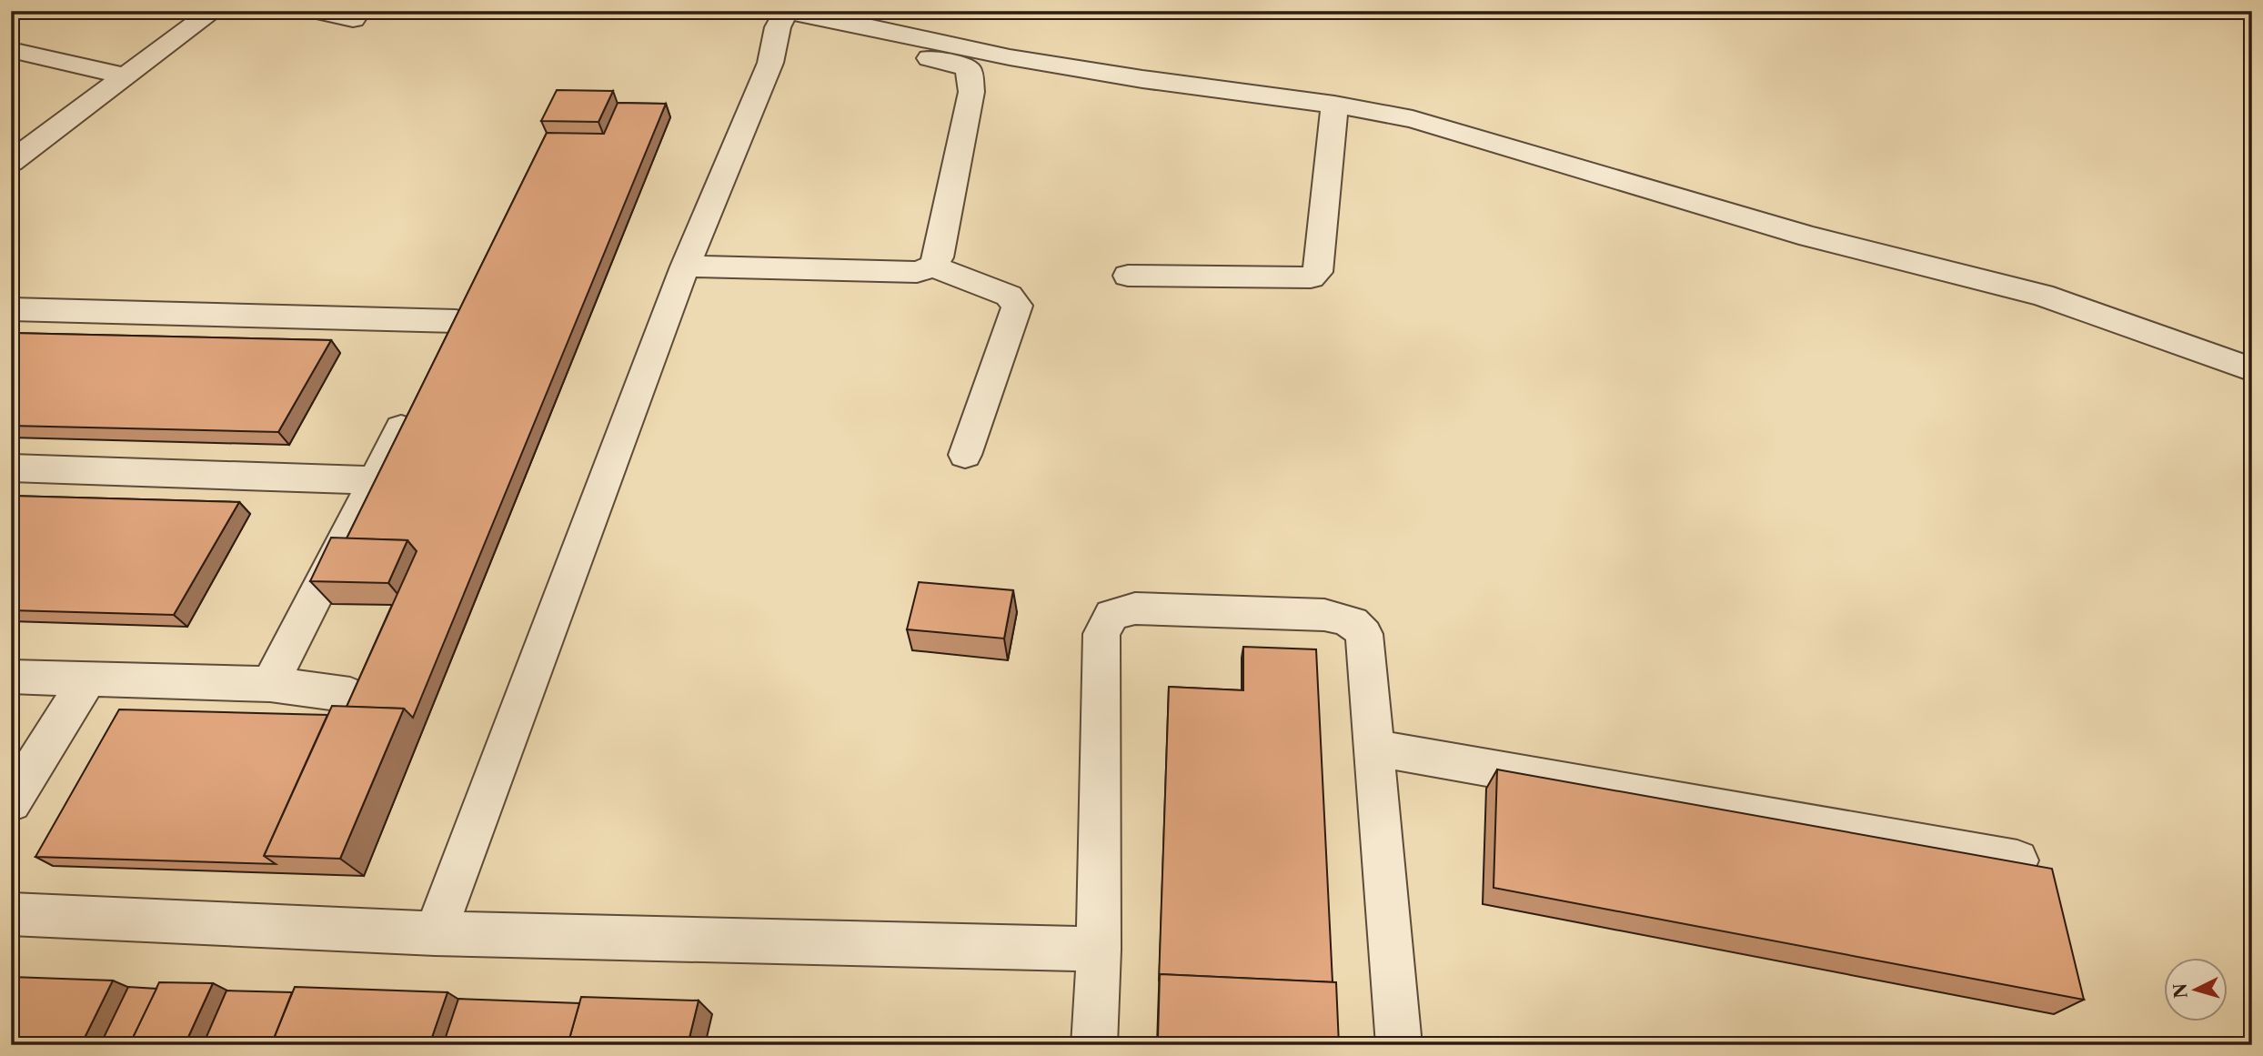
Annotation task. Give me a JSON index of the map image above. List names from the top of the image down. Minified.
{"north":"left"}
